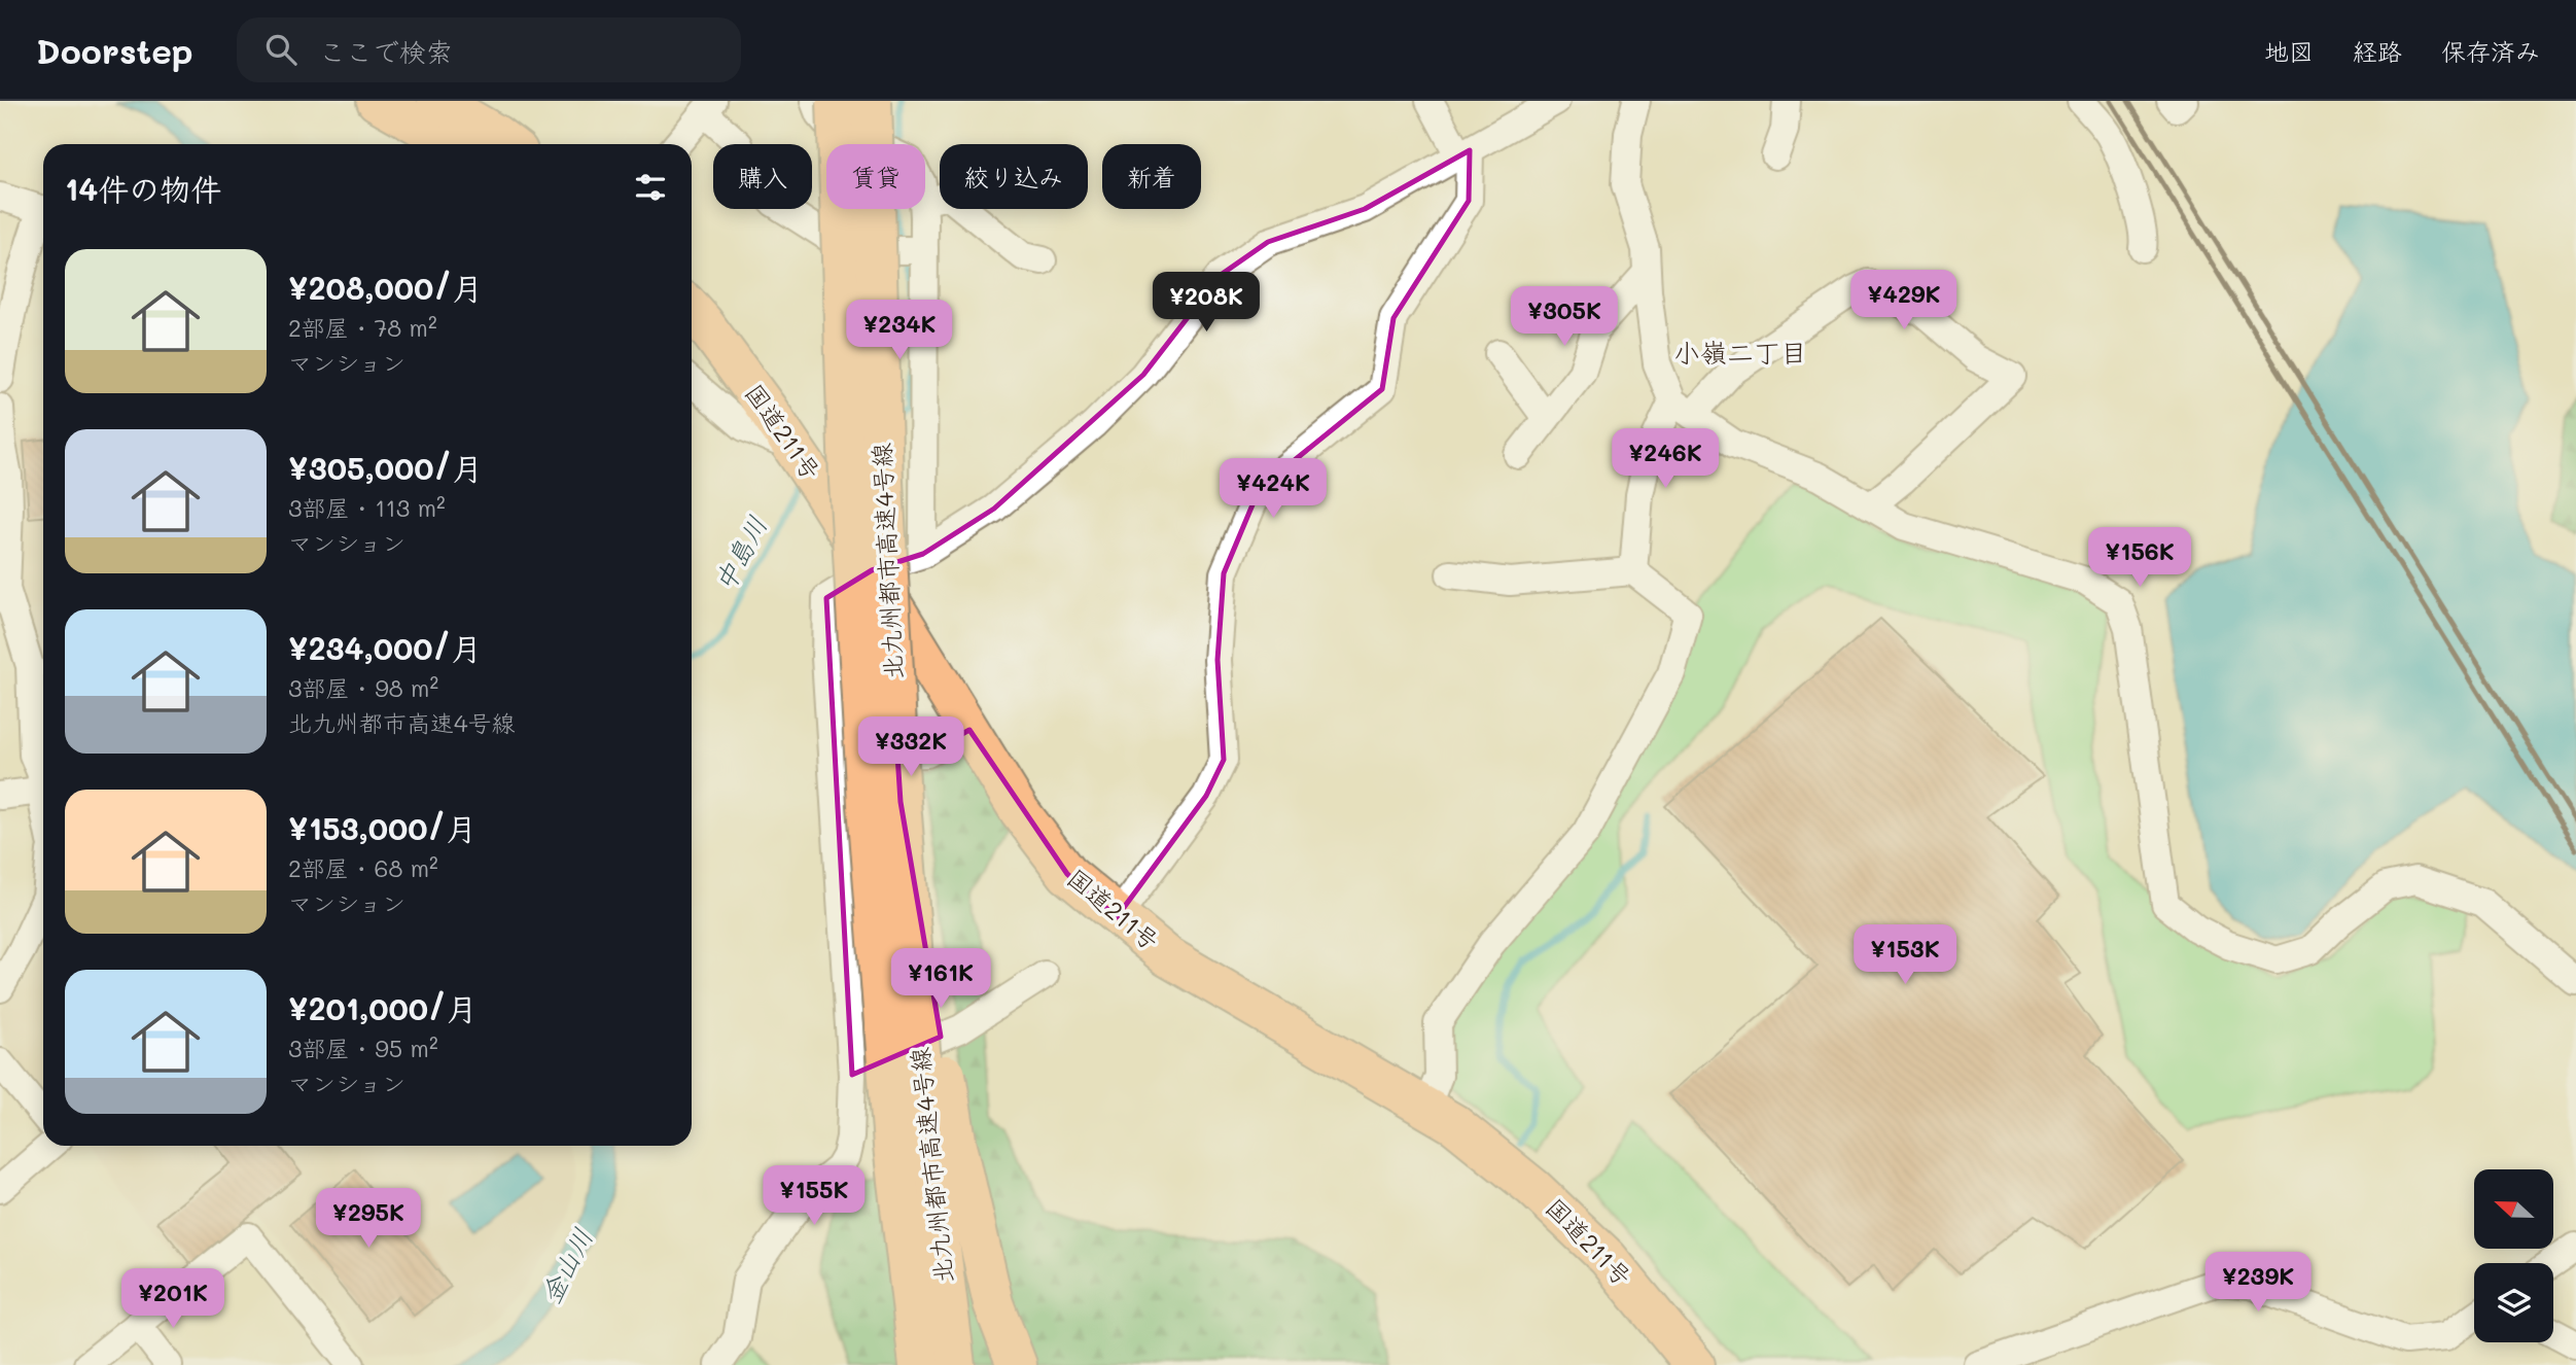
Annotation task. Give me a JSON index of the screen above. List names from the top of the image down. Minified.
{"streets":{"highway":["国道211号","北九州都市高速4号線"]},"districts":["小嶺二丁目"],"water":["中島川","金山川"],"north":"left","page":{"header":"Doorstep","search":"ここで検索","nav":["地図","経路","保存済み"],"chip":["購入","賃貸","絞り込み","新着"],"heading":"14件の物件","list":[{"name":"¥208,000/月","note":"2部屋 · 78 m² · マンション"},{"name":"¥305,000/月","note":"3部屋 · 113 m² · マンション"},{"name":"¥234,000/月","note":"3部屋 · 98 m² · 北九州都市高速4号線"},{"name":"¥153,000/月","note":"2部屋 · 68 m² · マンション"},{"name":"¥201,000/月","note":"3部屋 · 95 m² · マンション"}],"price":["¥429K","¥208K","¥305K","¥234K","¥246K","¥424K","¥156K","¥332K","¥153K","¥161K","¥155K","¥295K","¥239K","¥201K"]}}
